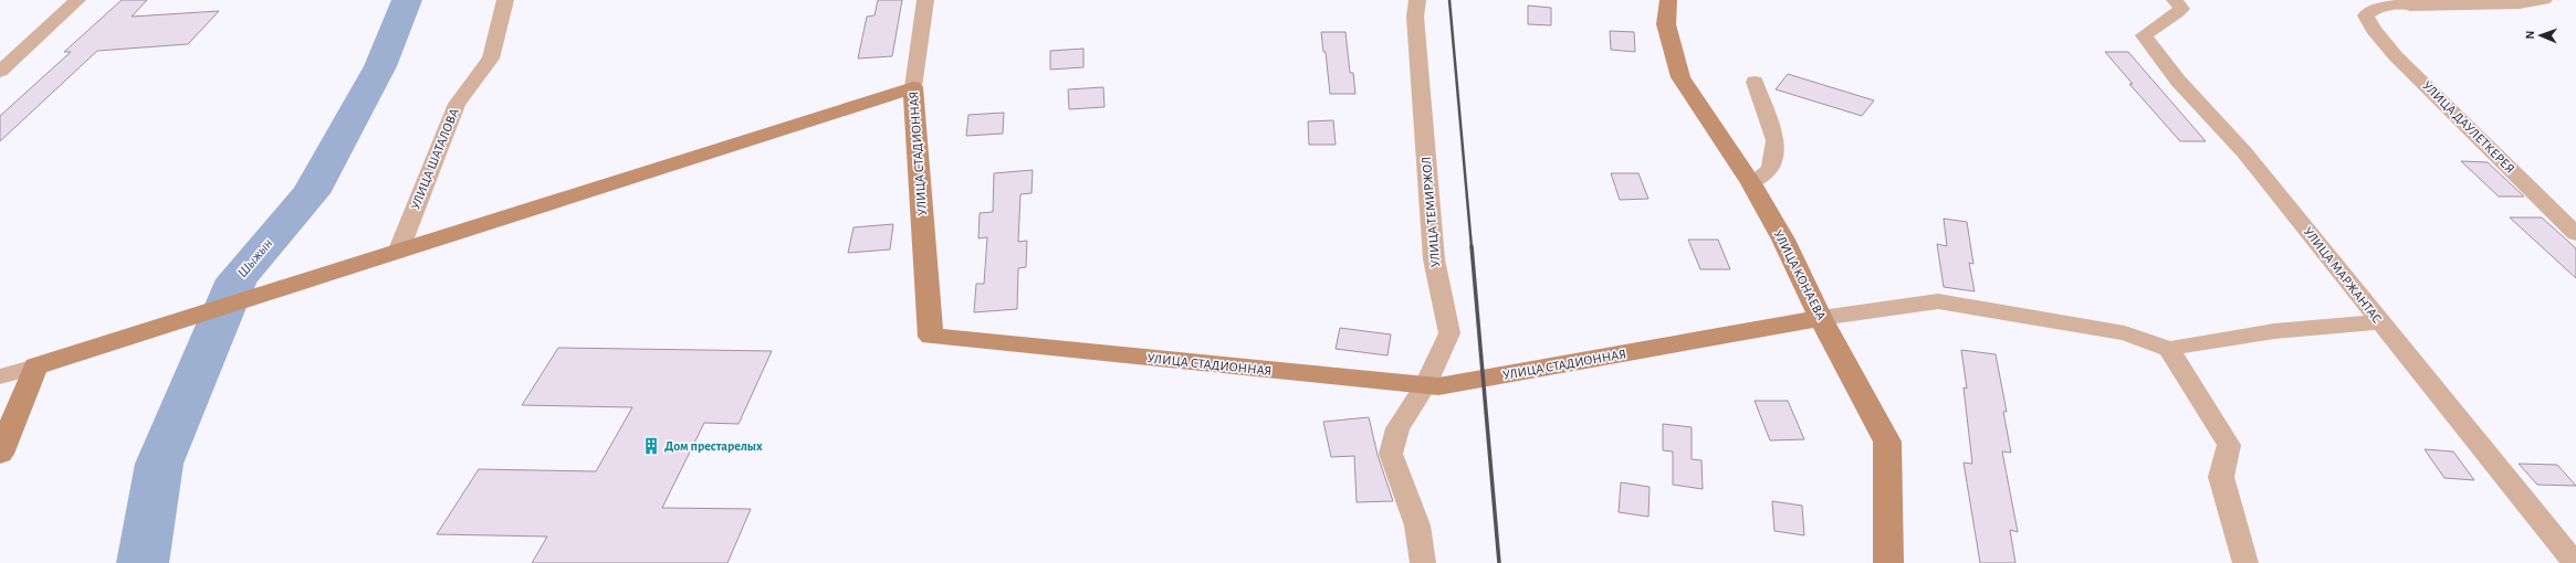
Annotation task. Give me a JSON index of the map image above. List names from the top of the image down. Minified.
{"streets":{"street":["УЛИЦА ДАУЛЕТКЕРЕЯ","УЛИЦА СТАДИОННАЯ","УЛИЦА ШАТАЛОВА","УЛИЦА ТЕМИРЖОЛ","УЛИЦА КОНАЕВА","УЛИЦА МАРЖАНТАС"]},"crossings":[["УЛИЦА СТАДИОННАЯ","УЛИЦА ТЕМИРЖОЛ"],["УЛИЦА СТАДИОННАЯ","УЛИЦА КОНАЕВА"]],"water":["Шыжын"],"places":{"building":["Дом престарелых"]},"north":"left"}
